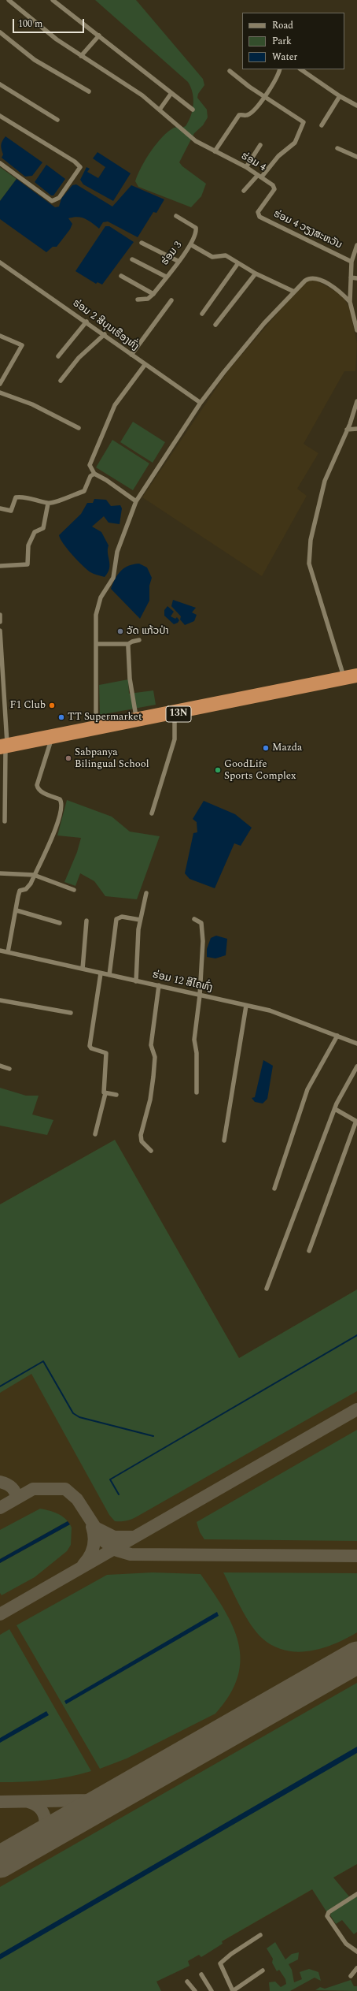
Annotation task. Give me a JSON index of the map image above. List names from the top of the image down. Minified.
{"streets":{"highway":["13N"],"street":["ຮ່ອມ 4","ຮ່ອມ 4 ວຽງສະຫວັນ","ຮ່ອມ 3","ຮ່ອມ 2 ສີບຸນເຮືອງທົ່ງ","ຮ່ອມ 12 ສີໄຄທົ່ງ"]},"crossings":[["ຮ່ອມ 4","ຮ່ອມ 4 ວຽງສະຫວັນ"]],"places":["ວັດ ແກ້ວປ່າ","F1 Club","TT Supermarket","Mazda","Sabpanya Bilingual School","GoodLife Sports Complex"],"legend":["Road","Park","Water"],"scale_bar":"100 m"}
